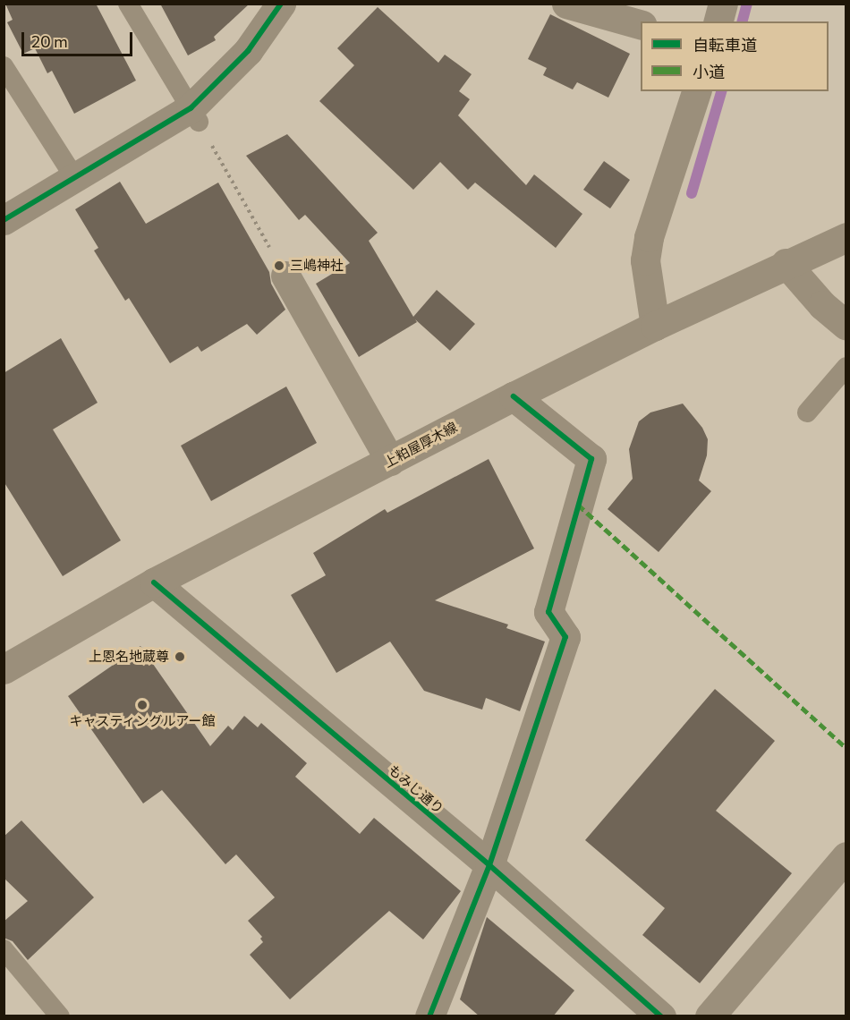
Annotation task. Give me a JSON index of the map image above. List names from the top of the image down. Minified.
{"streets":{"street":["上粕屋厚木線","もみじ通り"]},"crossings":[["上粕屋厚木線","もみじ通り"]],"places":["三嶋神社","上恩名地蔵尊","キャスティングルアー館"],"legend":["自転車道","小道"],"scale_bar":"20 m"}
